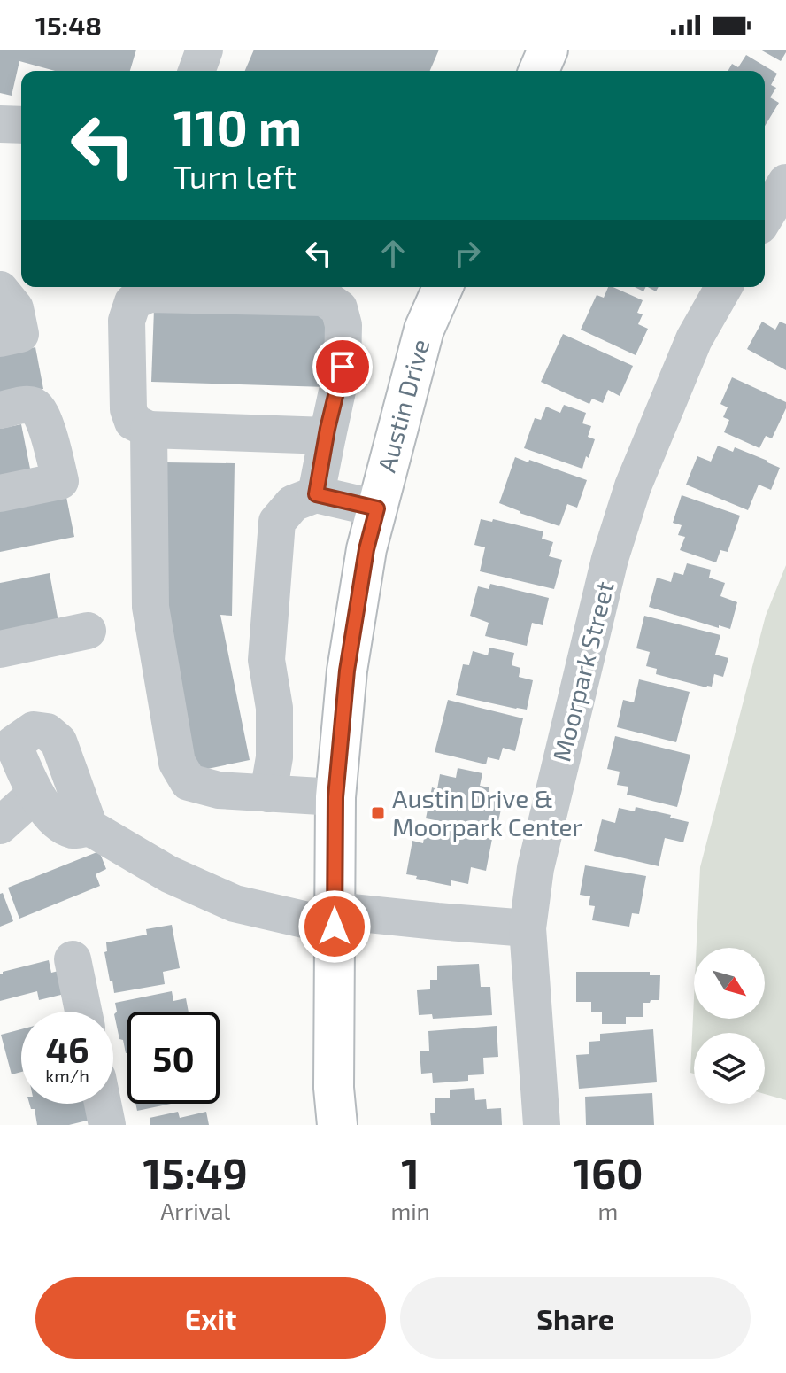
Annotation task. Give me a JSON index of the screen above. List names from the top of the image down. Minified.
{"streets":{"main road":["Austin Drive"],"street":["Moorpark Street"]},"places":{"transit":["Austin Drive & Moorpark Center"]},"north":"bottom right","page":{"status":"15:48","turn":["110 m","Turn left"],"speed":"46 km/h","limit":"50","eta":["15:49","Arrival","1","min","160","m"],"buttons":["Exit","Share"]}}
